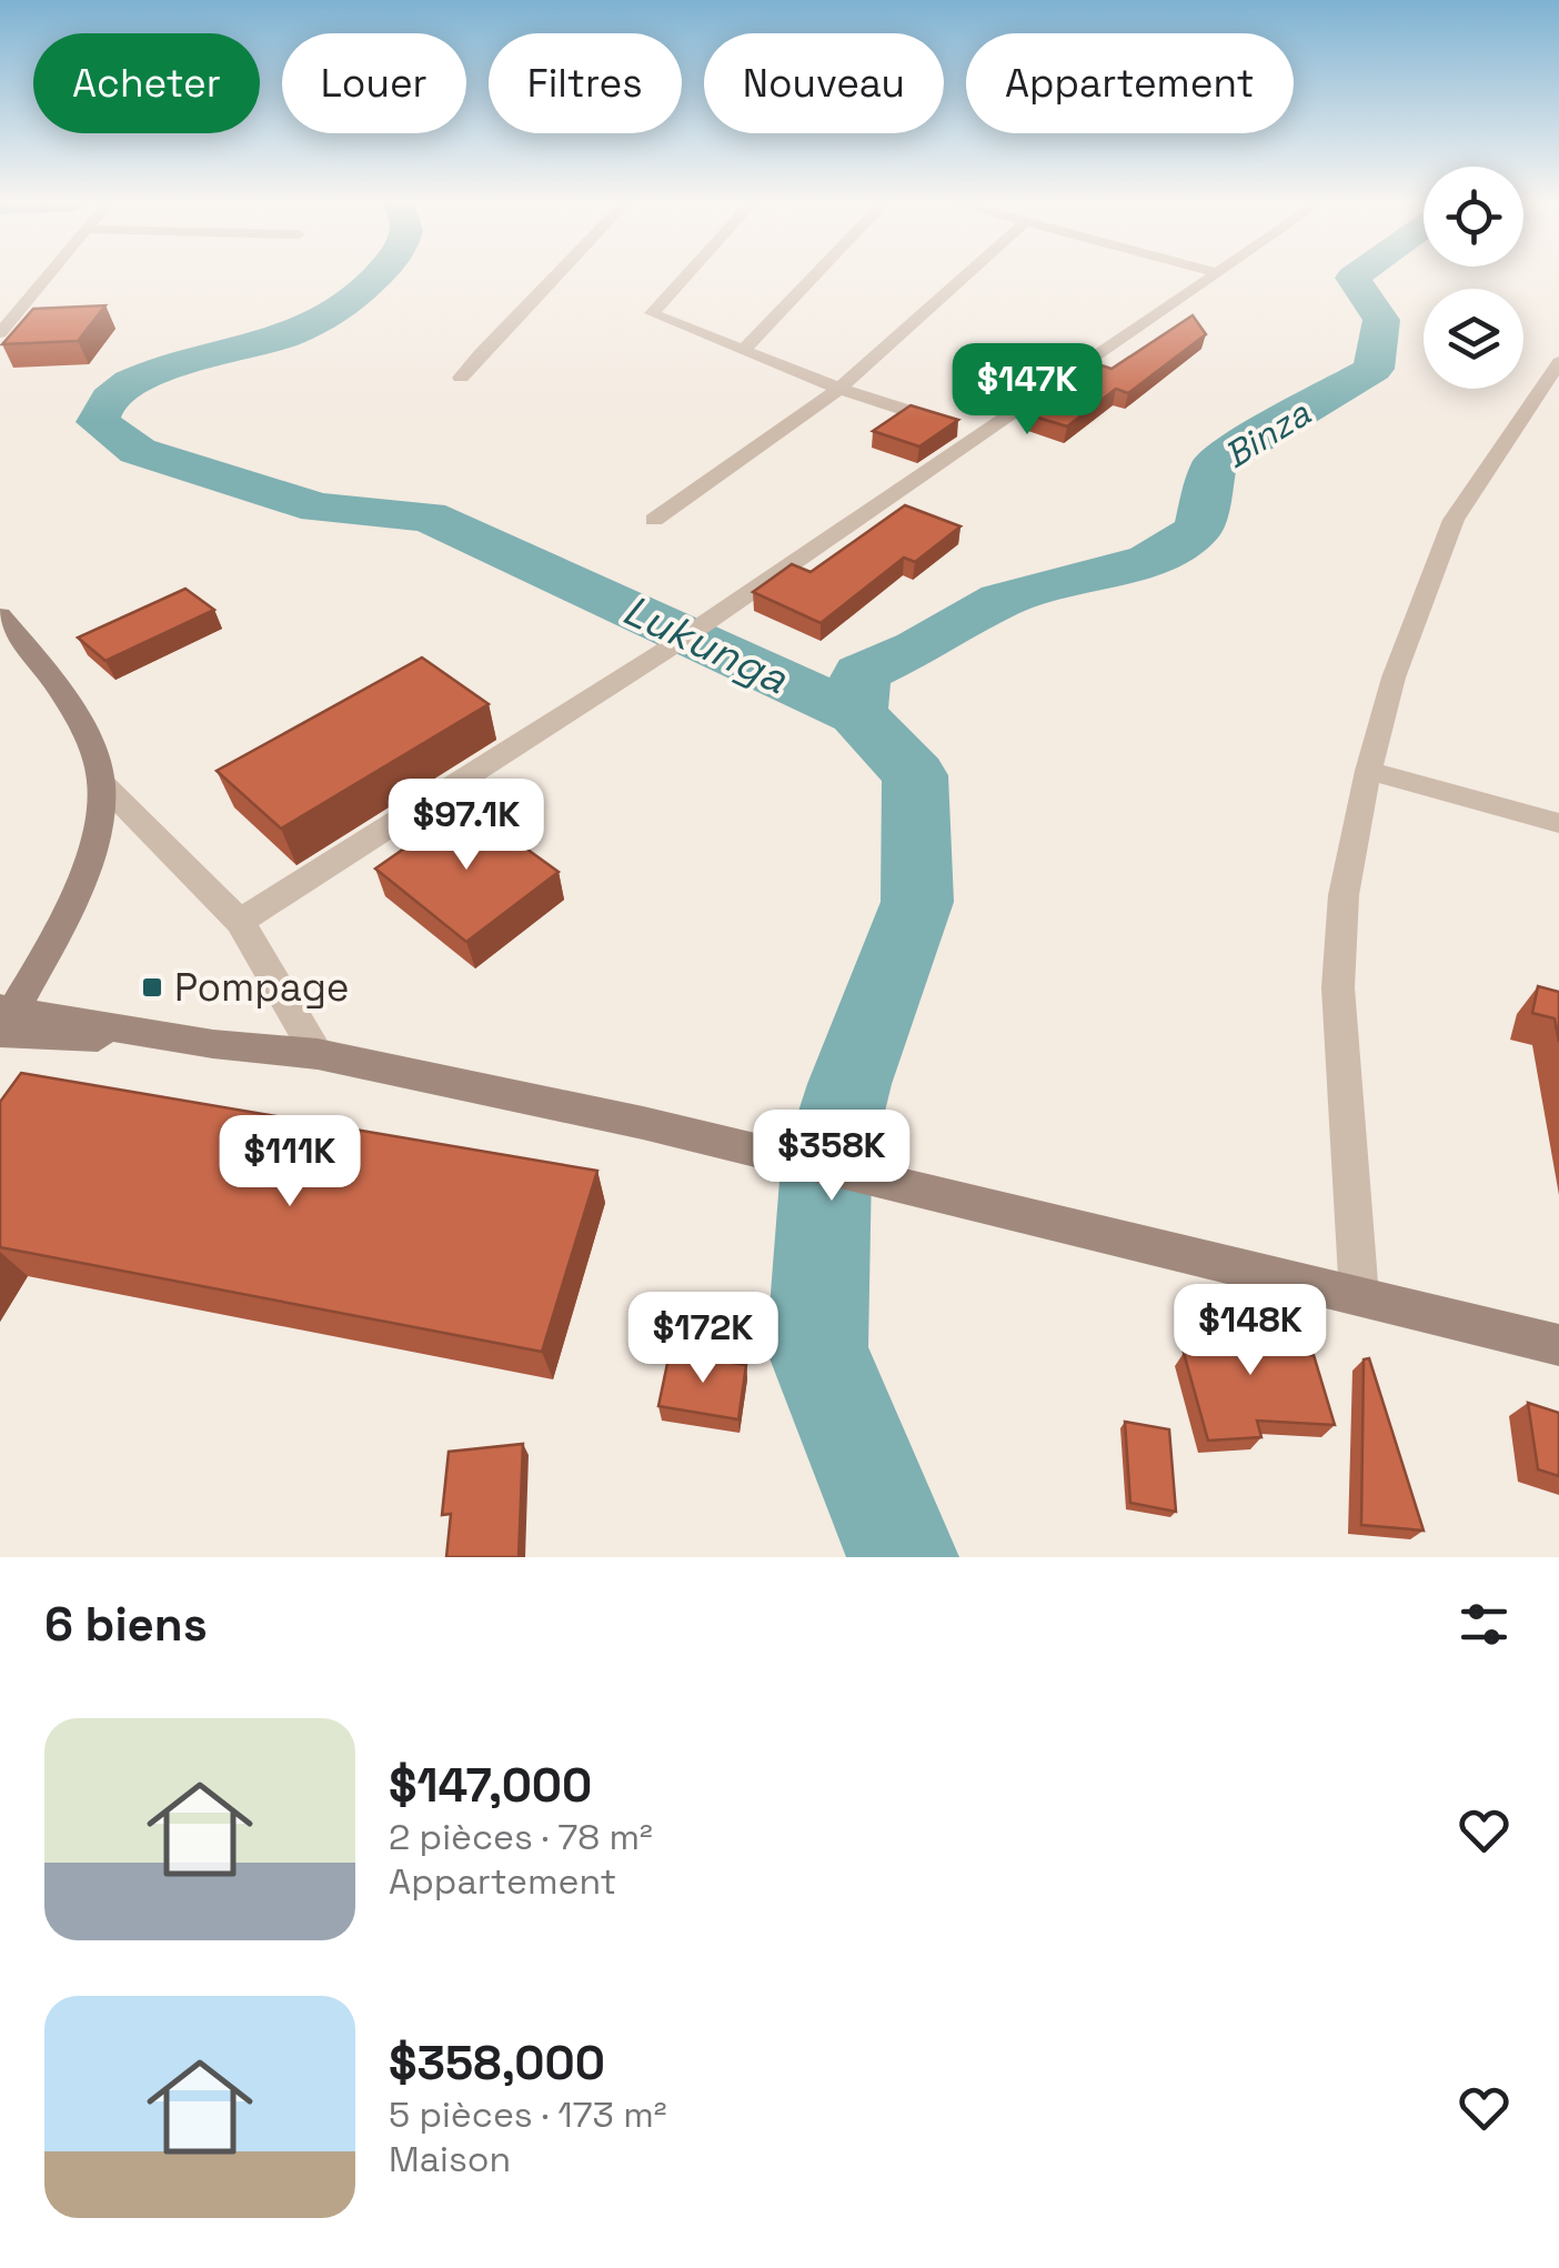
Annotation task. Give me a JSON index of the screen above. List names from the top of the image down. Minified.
{"water":["Binza","Lukunga"],"places":{"transit":["Pompage"]},"page":{"chip":["Acheter","Louer","Filtres","Nouveau","Appartement"],"price":["$147K","$97.1K","$358K","$111K","$148K","$172K"],"heading":"6 biens","list":[{"name":"$147,000","note":"2 pièces · 78 m² · Appartement"},{"name":"$358,000","note":"5 pièces · 173 m² · Maison"}]}}
